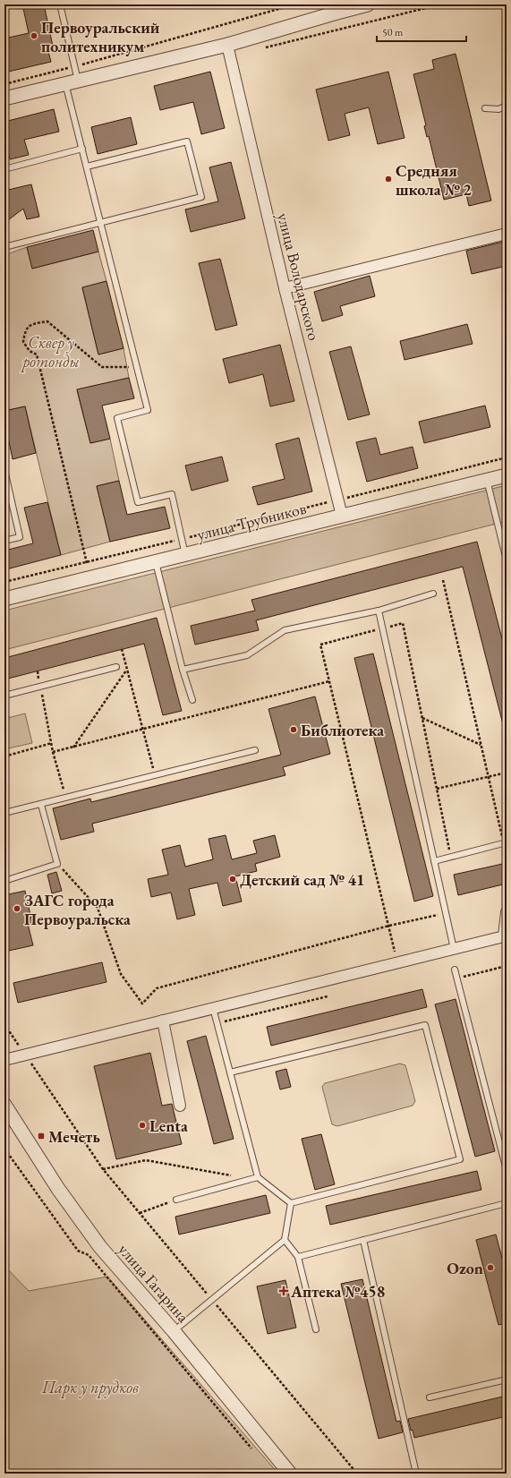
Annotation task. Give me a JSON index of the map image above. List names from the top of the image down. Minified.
{"streets":{"street":["улица Володарского","улица Трубников","улица Гагарина"]},"crossings":[["улица Володарского","улица Трубников"]],"parks":["Сквер у ротонды","Парк у прудков"],"places":{"other":["Первоуральский политехникум","Средняя школа № 2","Библиотека","Детский сад № 41","ЗАГС города Первоуральска","Lenta","Ozon"],"transit":["Мечеть"],"health":["Аптека №458"]},"scale_bar":"50 m"}
